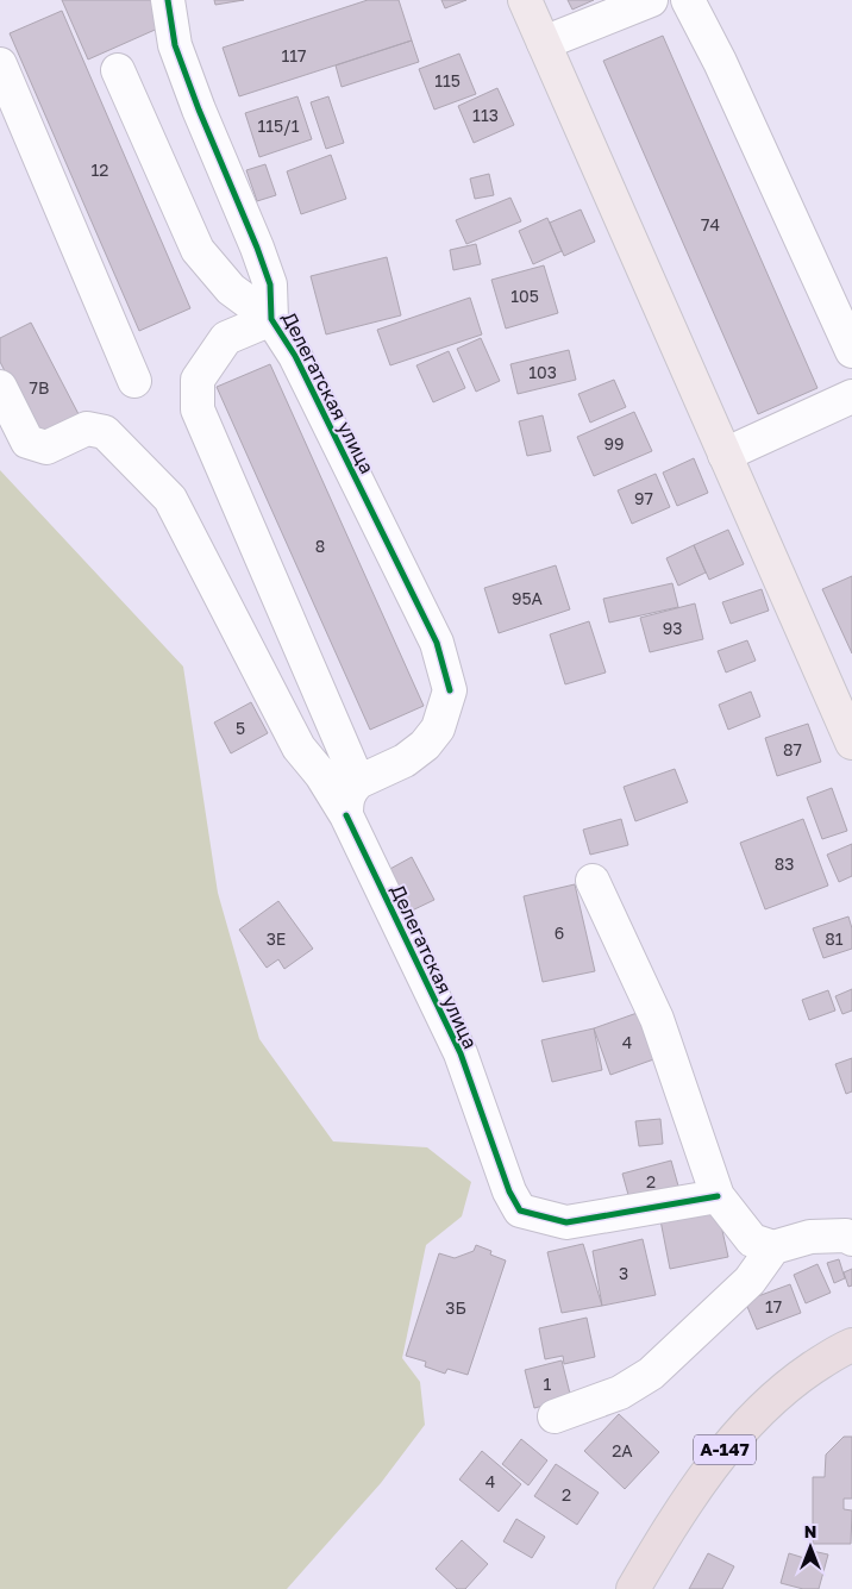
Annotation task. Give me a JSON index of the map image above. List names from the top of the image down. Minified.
{"streets":{"highway":["А-147"],"street":["Делегатская улица"]},"house_numbers":["117","115","113","115/1","12","74","105","103","7В","99","97","8","95А","93","5","87","83","6","3Е","81","4","2","3","17","3Б","1","2А","4","2"],"north":"top"}
